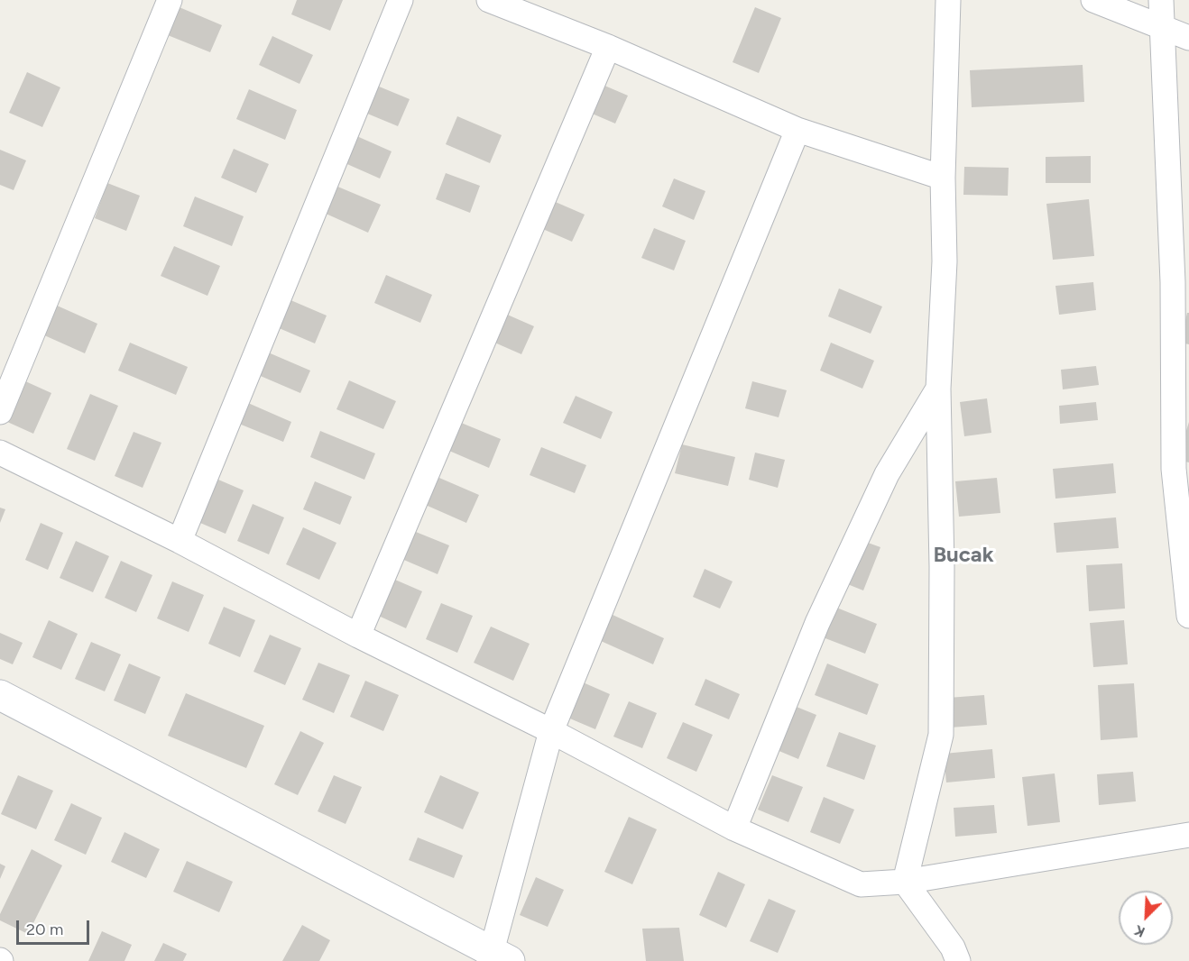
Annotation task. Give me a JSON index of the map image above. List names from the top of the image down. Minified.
{"districts":["Bucak"],"scale_bar":"20 m","north":"bottom left"}
